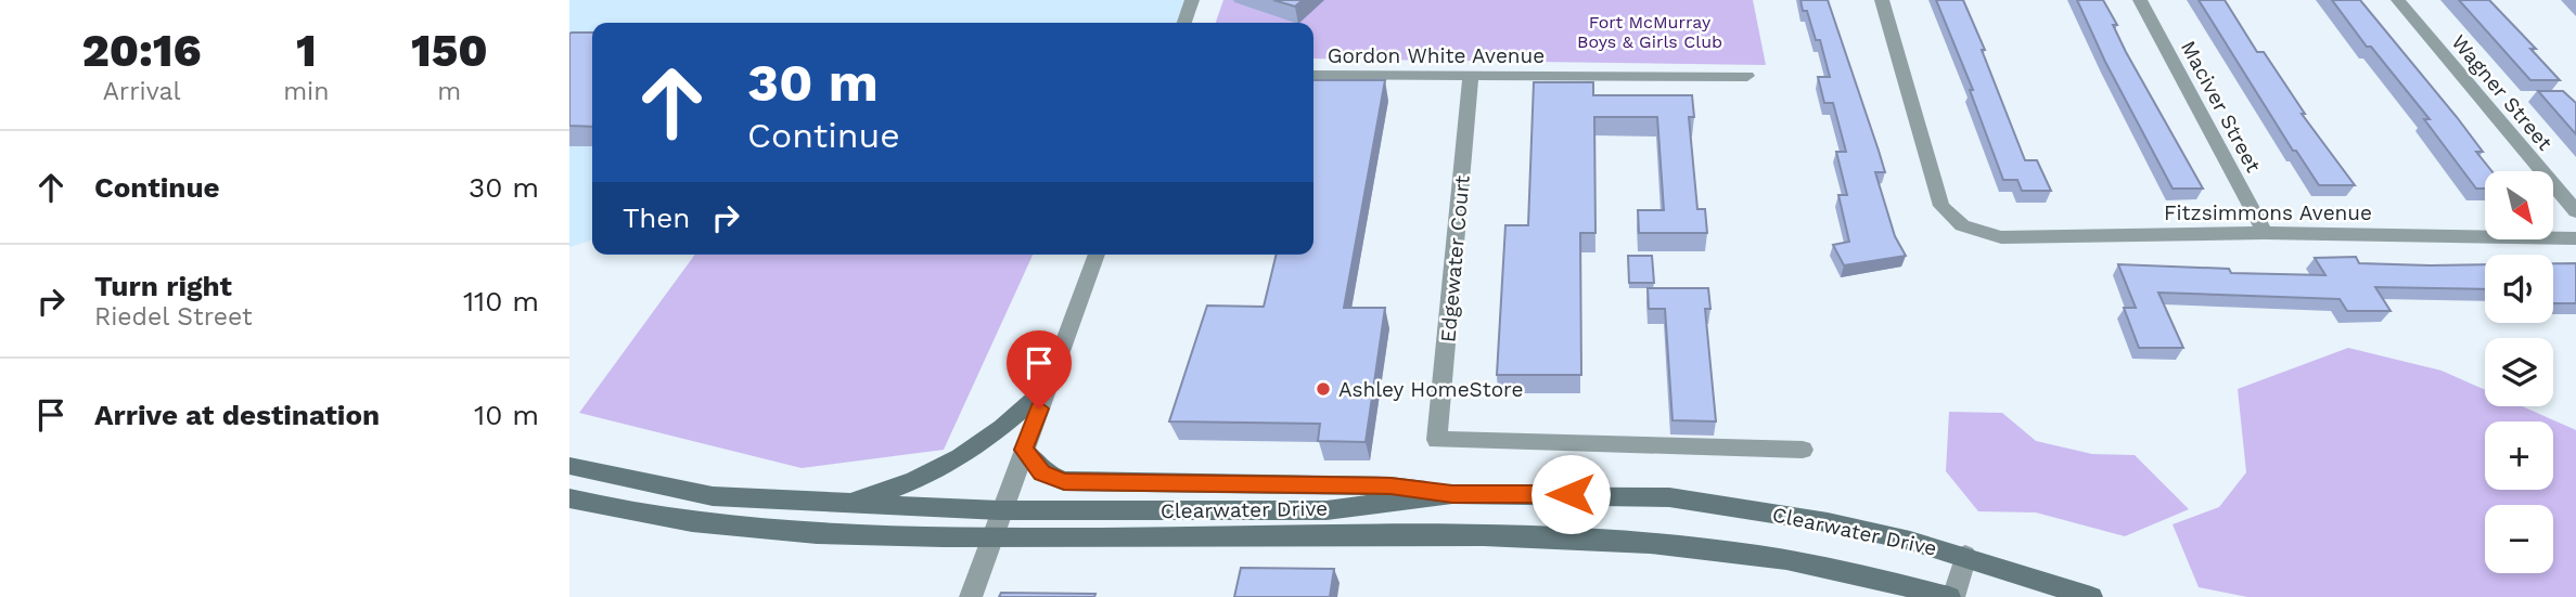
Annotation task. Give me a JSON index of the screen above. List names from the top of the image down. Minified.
{"streets":{"main road":["Clearwater Drive"],"street":["Gordon White Avenue","Wagner Street","Maciver Street","Fitzsimmons Avenue","Edgewater Court"]},"crossings":[["Gordon White Avenue","Edgewater Court"],["Maciver Street","Fitzsimmons Avenue"]],"parks":["Fort McMurray Boys & Girls Club"],"places":["Ashley HomeStore"],"north":"bottom right","page":{"eta":["20:16","Arrival","1","min","150","m"],"turn":["30 m","Continue"],"list":[{"name":"Continue","value":"30 m"},{"name":"Turn right","note":"Riedel Street","value":"110 m"},{"name":"Arrive at destination","value":"10 m"}],"map_buttons":["+","−"],"then":"Then"}}
